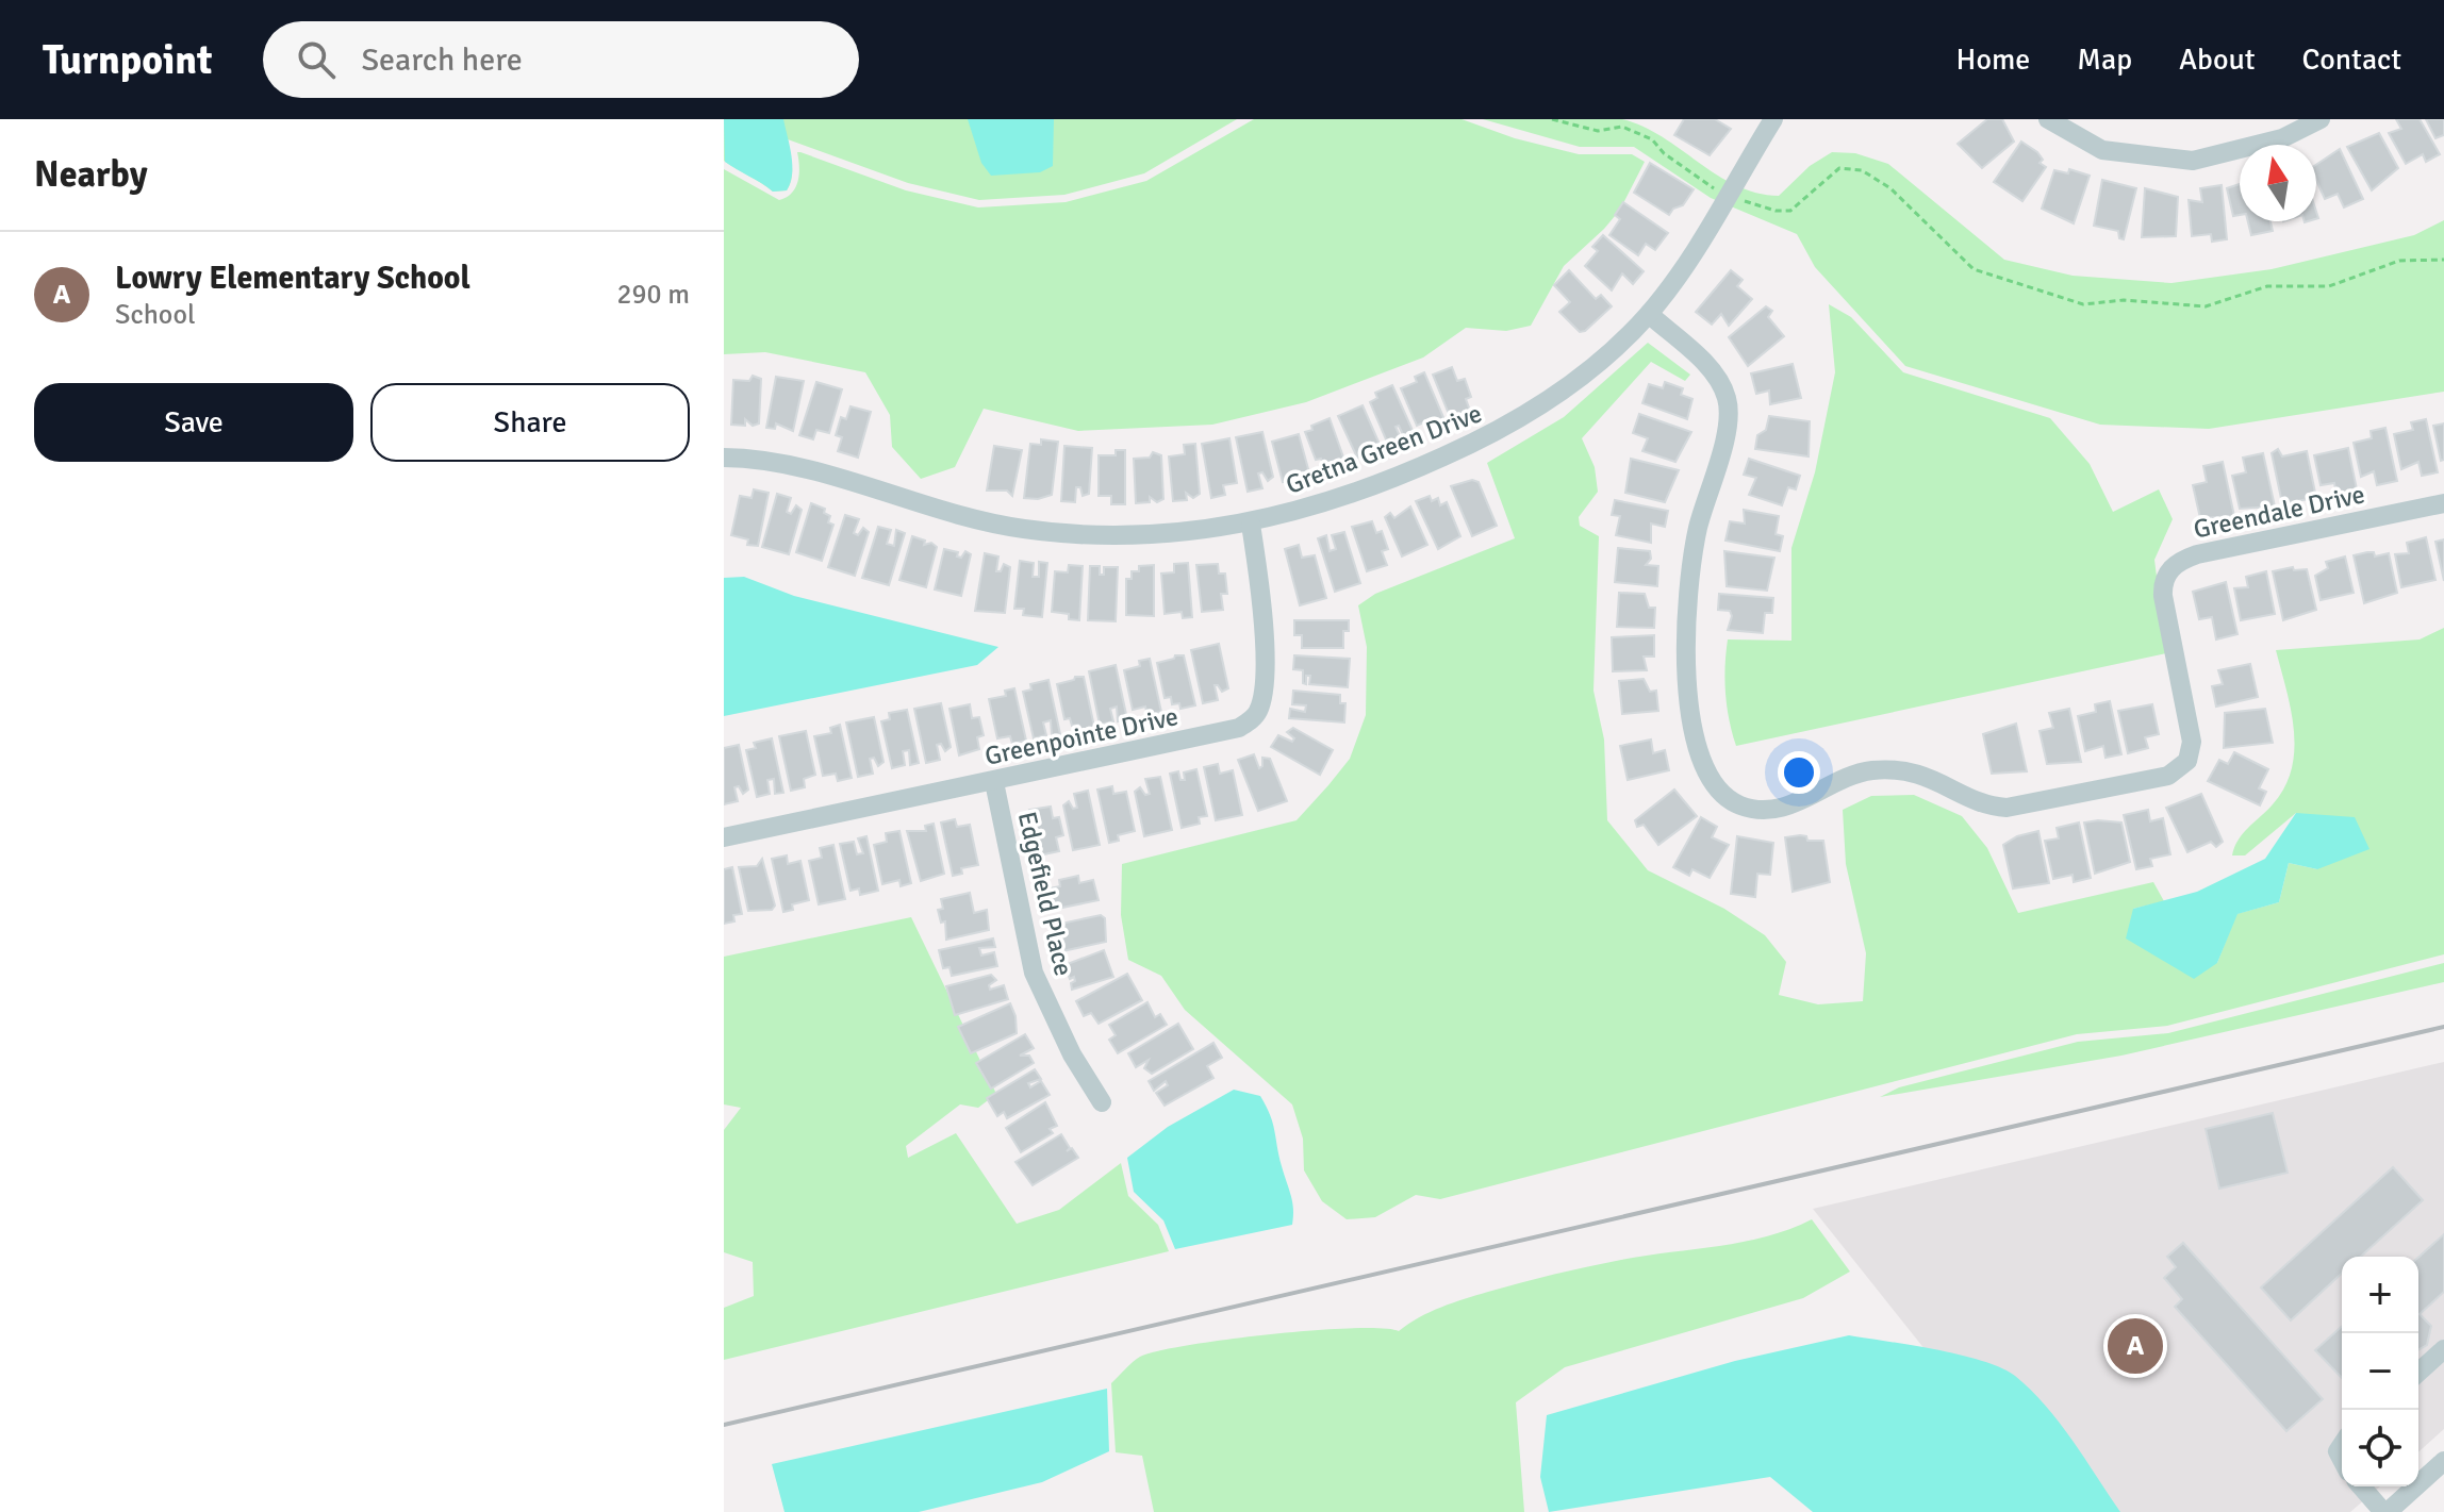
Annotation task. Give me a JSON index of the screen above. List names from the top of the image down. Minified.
{"streets":{"street":["Gretna Green Drive","Greendale Drive","Greenpointe Drive","Edgefield Place"]},"crossings":[["Gretna Green Drive","Greendale Drive"],["Gretna Green Drive","Greenpointe Drive"],["Greenpointe Drive","Edgefield Place"]],"north":"top","page":{"header":"Turnpoint","search":"Search here","nav":["Home","Map","About","Contact"],"heading":"Nearby","list":[{"mark":"A","name":"Lowry Elementary School","note":"School","value":"290 m"}],"buttons":["Save","Share"],"map_buttons":["+","−"],"pins":"A"}}
